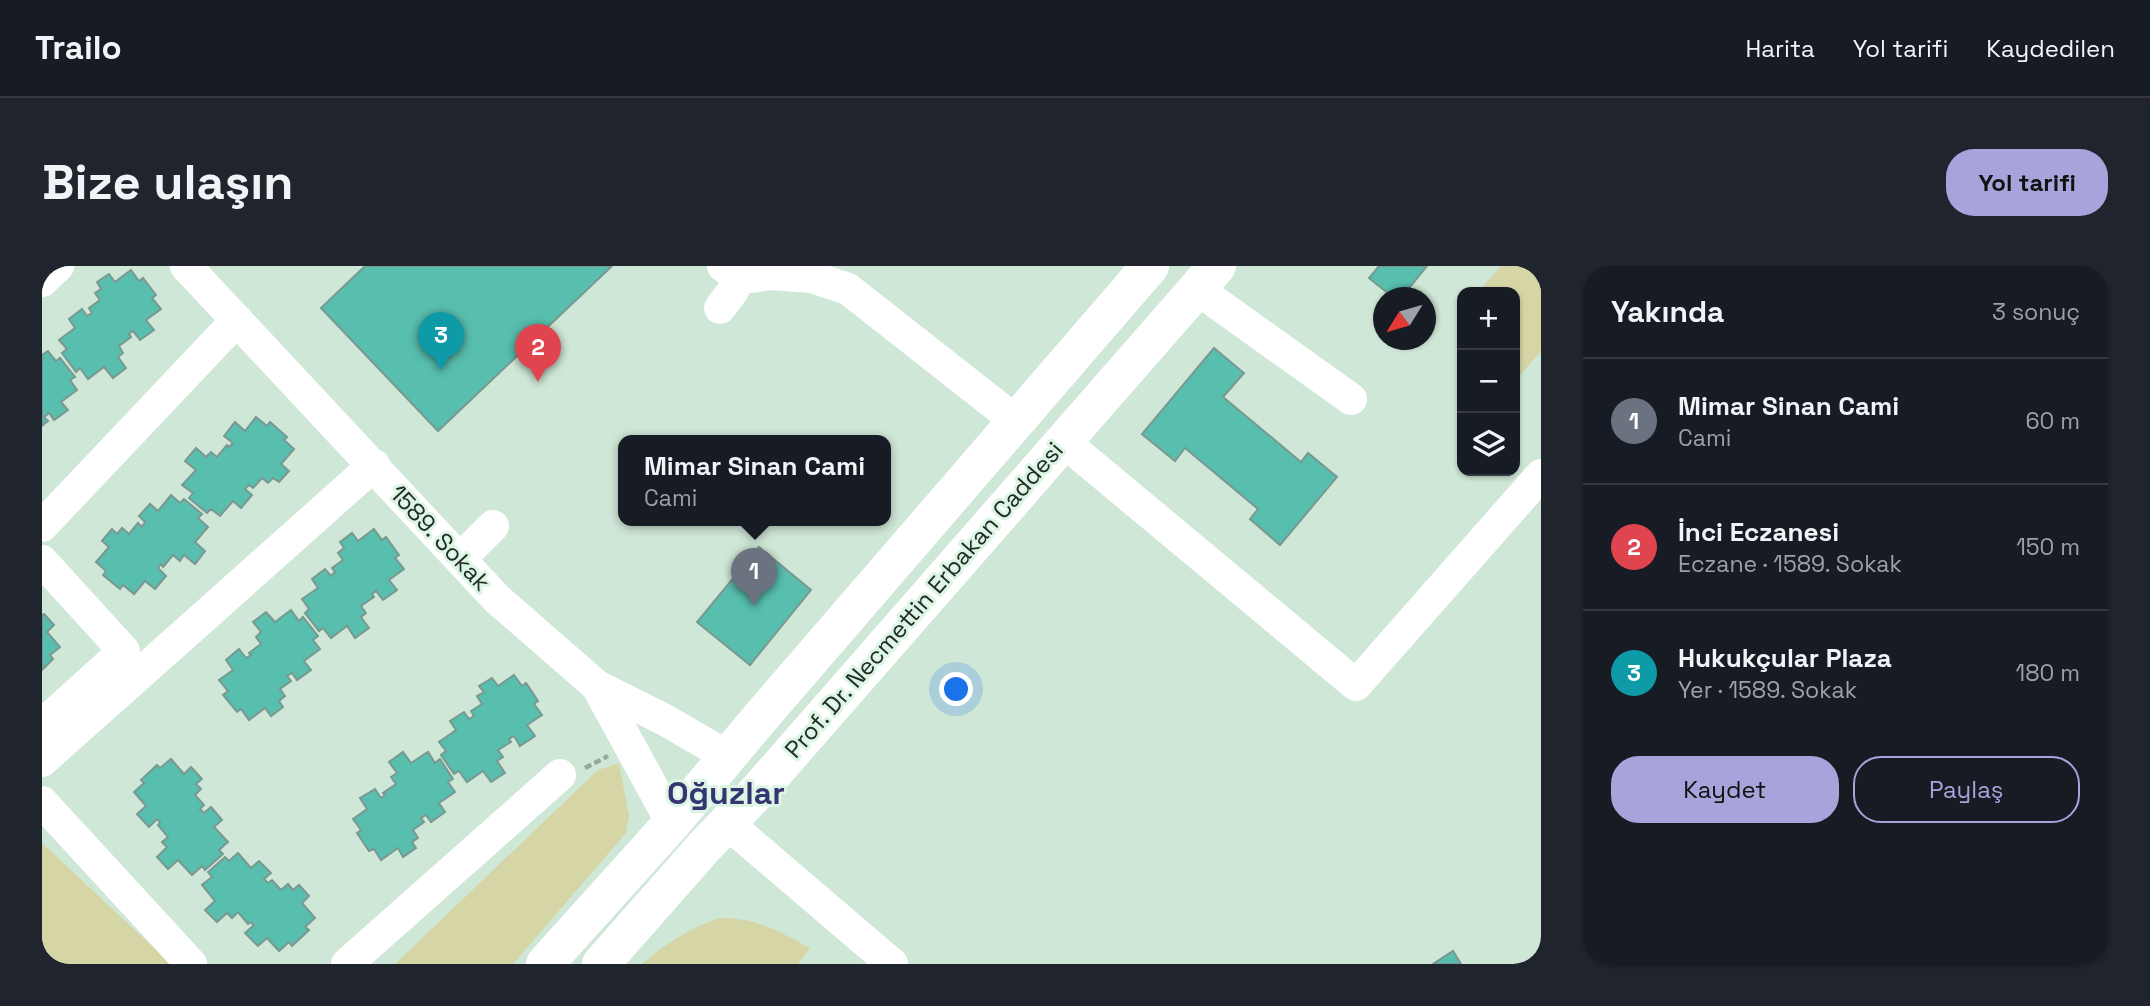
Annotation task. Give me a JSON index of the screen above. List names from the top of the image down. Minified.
{"streets":{"main road":["Prof. Dr. Necmettin Erbakan Caddesi"],"street":["1589. Sokak"]},"crossings":[["1589. Sokak","Prof. Dr. Necmettin Erbakan Caddesi"]],"districts":["Oğuzlar"],"north":"bottom left","page":{"header":"Trailo","nav":["Harita","Yol tarifi","Kaydedilen"],"buttons":["Yol tarifi",["Kaydet","Paylaş"]],"title":"Bize ulaşın","heading":["Yakında","3 sonuç"],"map_buttons":["+","−"],"pins":["3","2","1"],"list":[{"mark":"1","name":"Mimar Sinan Cami","note":"Cami","value":"60 m"},{"mark":"2","name":"İnci Eczanesi","note":"Eczane · 1589. Sokak","value":"150 m"},{"mark":"3","name":"Hukukçular Plaza","note":"Yer · 1589. Sokak","value":"180 m"}],"popup":["Mimar Sinan Cami","Cami"]}}
